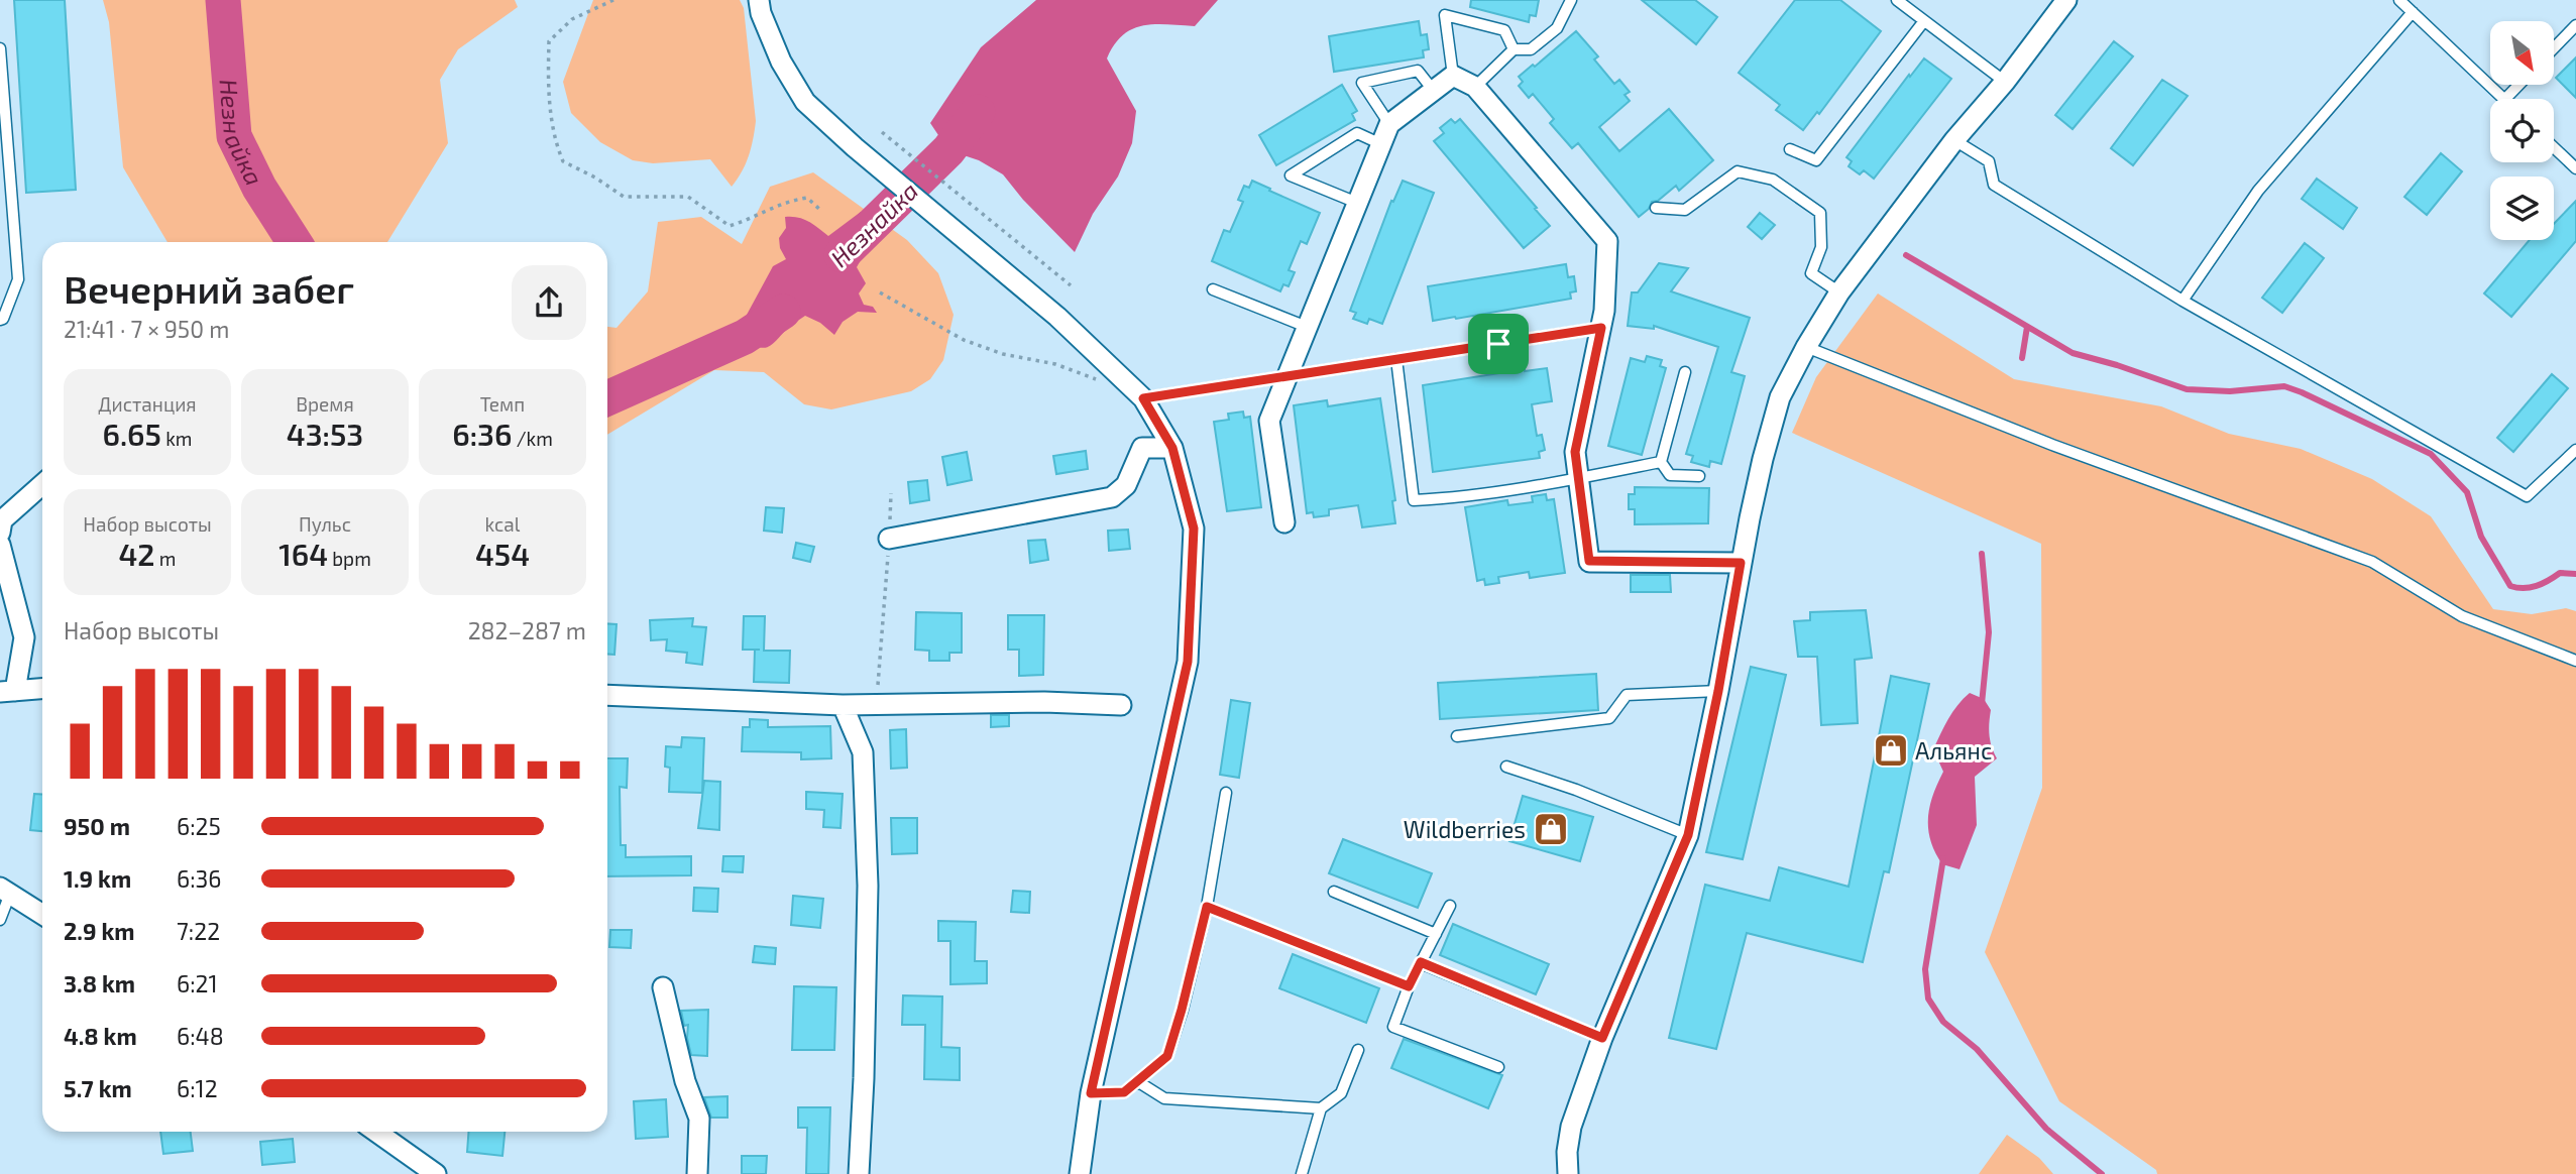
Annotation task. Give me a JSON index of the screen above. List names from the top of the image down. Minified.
{"water":["Незнайка"],"places":{"shop":["Альянс","Wildberries"]},"north":"bottom right","page":{"heading":["Вечерний забег","21:41 · 7 × 950 m"],"stats":[["Дистанция","6.65 km"],["Время","43:53"],["Темп","6:36 /km"],["Набор высоты","42 m"],["Пульс","164 bpm"],["kcal","454"]],"chart":["Набор высоты","282–287 m"],"list":[{"name":"950 m","note":"6:25"},{"name":"1.9 km","note":"6:36"},{"name":"2.9 km","note":"7:22"},{"name":"3.8 km","note":"6:21"},{"name":"4.8 km","note":"6:48"},{"name":"5.7 km","note":"6:12"}]}}
